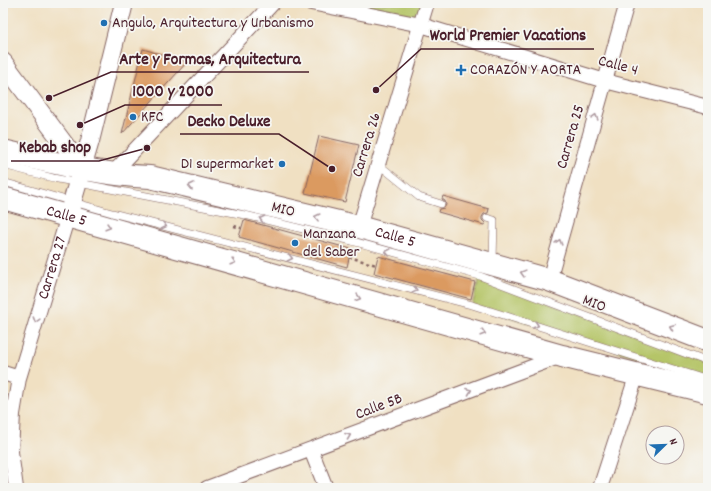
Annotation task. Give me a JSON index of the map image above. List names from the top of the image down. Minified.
{"streets":{"main road":["Calle 5"],"street":["Calle 4","Carrera 25","Carrera 26","Carrera 27","Calle 5B"],"lane":["MIO"]},"crossings":[["Calle 4","Carrera 25"],["Calle 4","Carrera 26"],["Carrera 25","Calle 5"],["Carrera 26","Calle 5"],["MIO","Calle 5"],["MIO","Carrera 27"],["Calle 5","Carrera 27"],["Calle 5","Calle 5B"]],"one_way":["Carrera 25","Carrera 27","Calle 5B"],"places":{"other":["Angulo, Arquitectura y Urbanismo","World Premier Vacations","Arte y Formas, Arquitectura","KFC","1000 y 2000","Kebab shop","D1 supermarket","Decko Deluxe","Manzana del Saber"],"health":["CORAZÓN Y AORTA"]},"north":"top right"}
